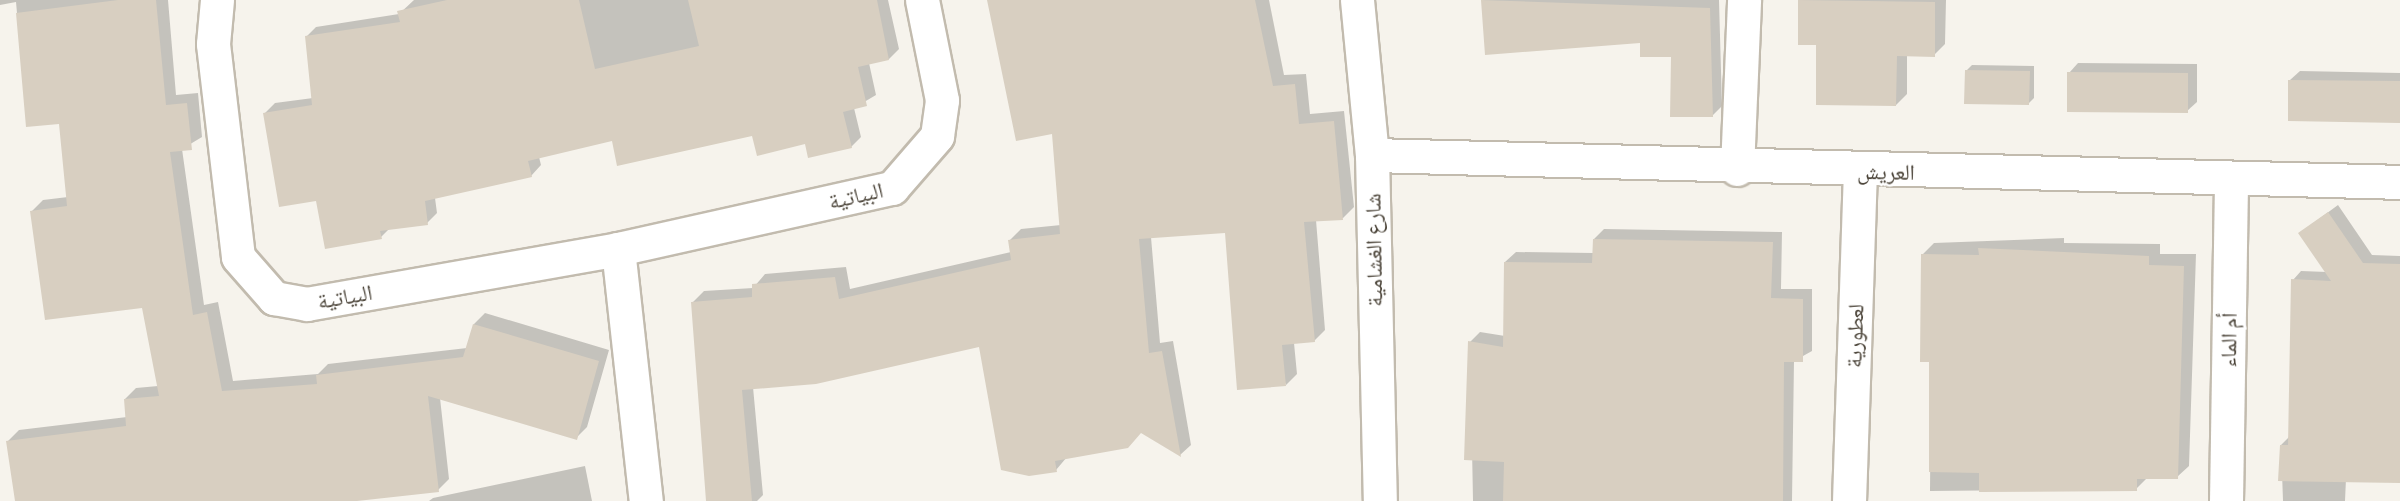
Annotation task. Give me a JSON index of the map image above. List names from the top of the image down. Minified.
{"streets":{"street":["العريش","البياتية","شارع الغشامية","لعطورية","أم الماء"]},"crossings":[["العريش","شارع الغشامية"],["العريش","لعطورية"],["العريش","أم الماء"]]}
